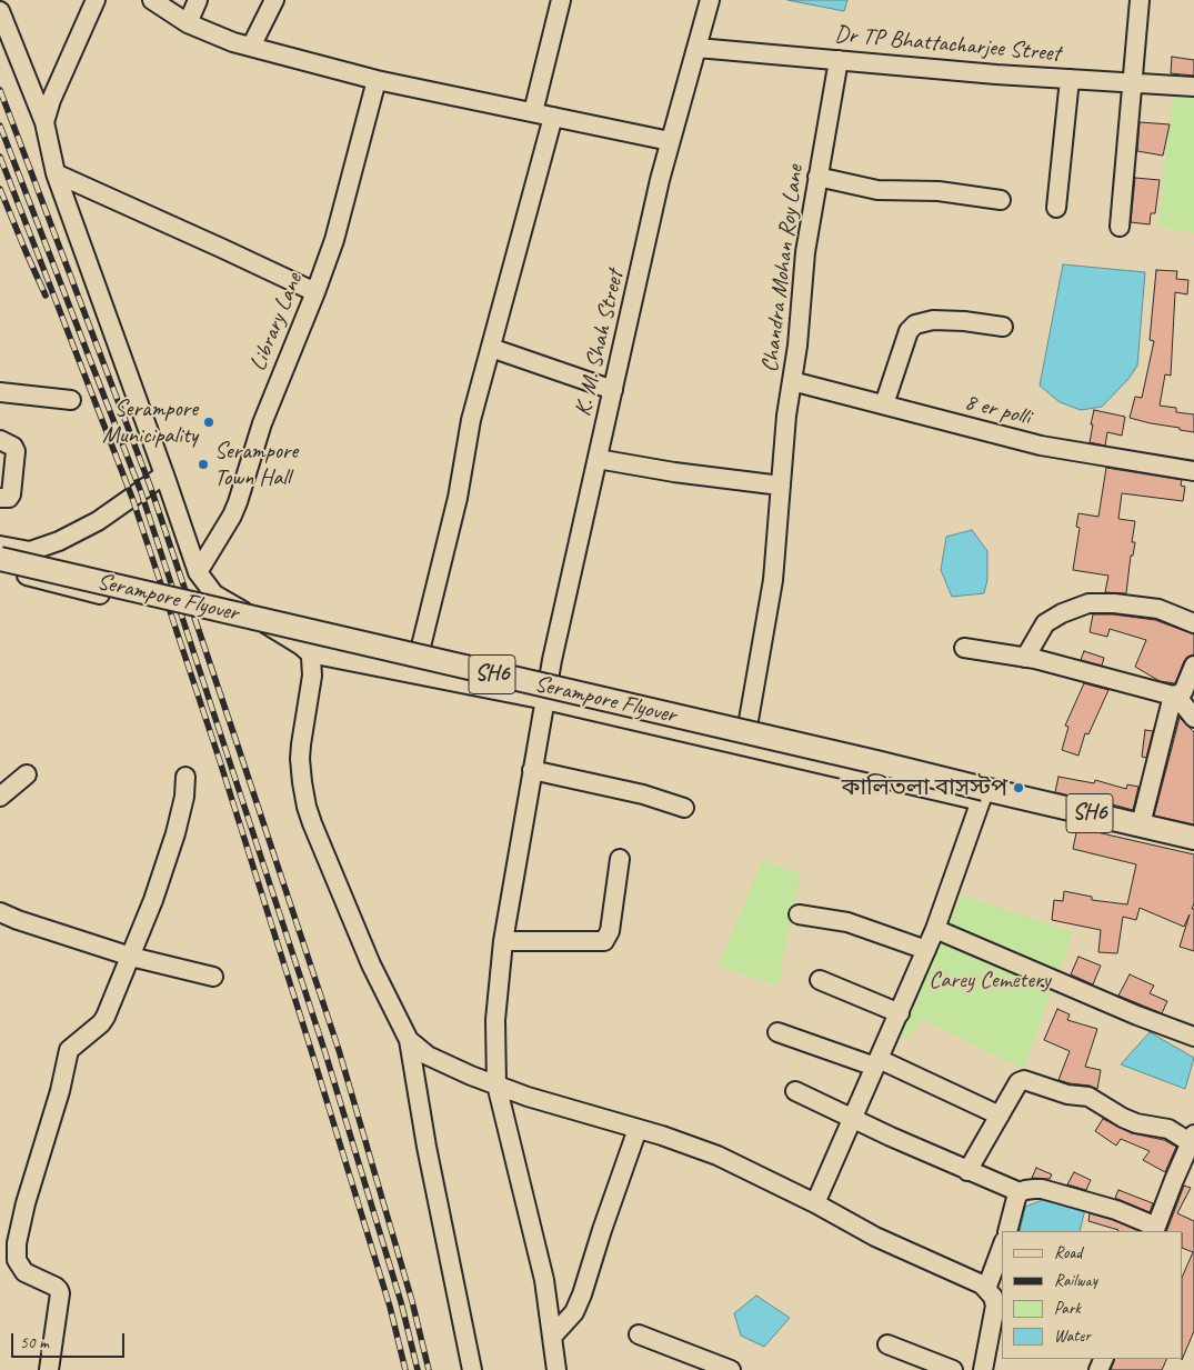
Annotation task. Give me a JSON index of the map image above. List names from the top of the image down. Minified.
{"streets":{"main road":["Serampore Flyover","SH6"],"street":["Dr TP Bhattacharjee Street","Chandra Mohan Roy Lane","Library Lane","K. M. Shah Street","8 er polli"]},"crossings":[["Dr TP Bhattacharjee Street","Chandra Mohan Roy Lane"],["Dr TP Bhattacharjee Street","K. M. Shah Street"],["Chandra Mohan Roy Lane","8 er polli"],["Serampore Flyover","SH6"]],"parks":["Carey Cemetery"],"places":["Serampore Municipality","Serampore Town Hall","কালিতলা বাসস্টপ"],"legend":["Road","Railway","Park","Water"],"scale_bar":"50 m"}
